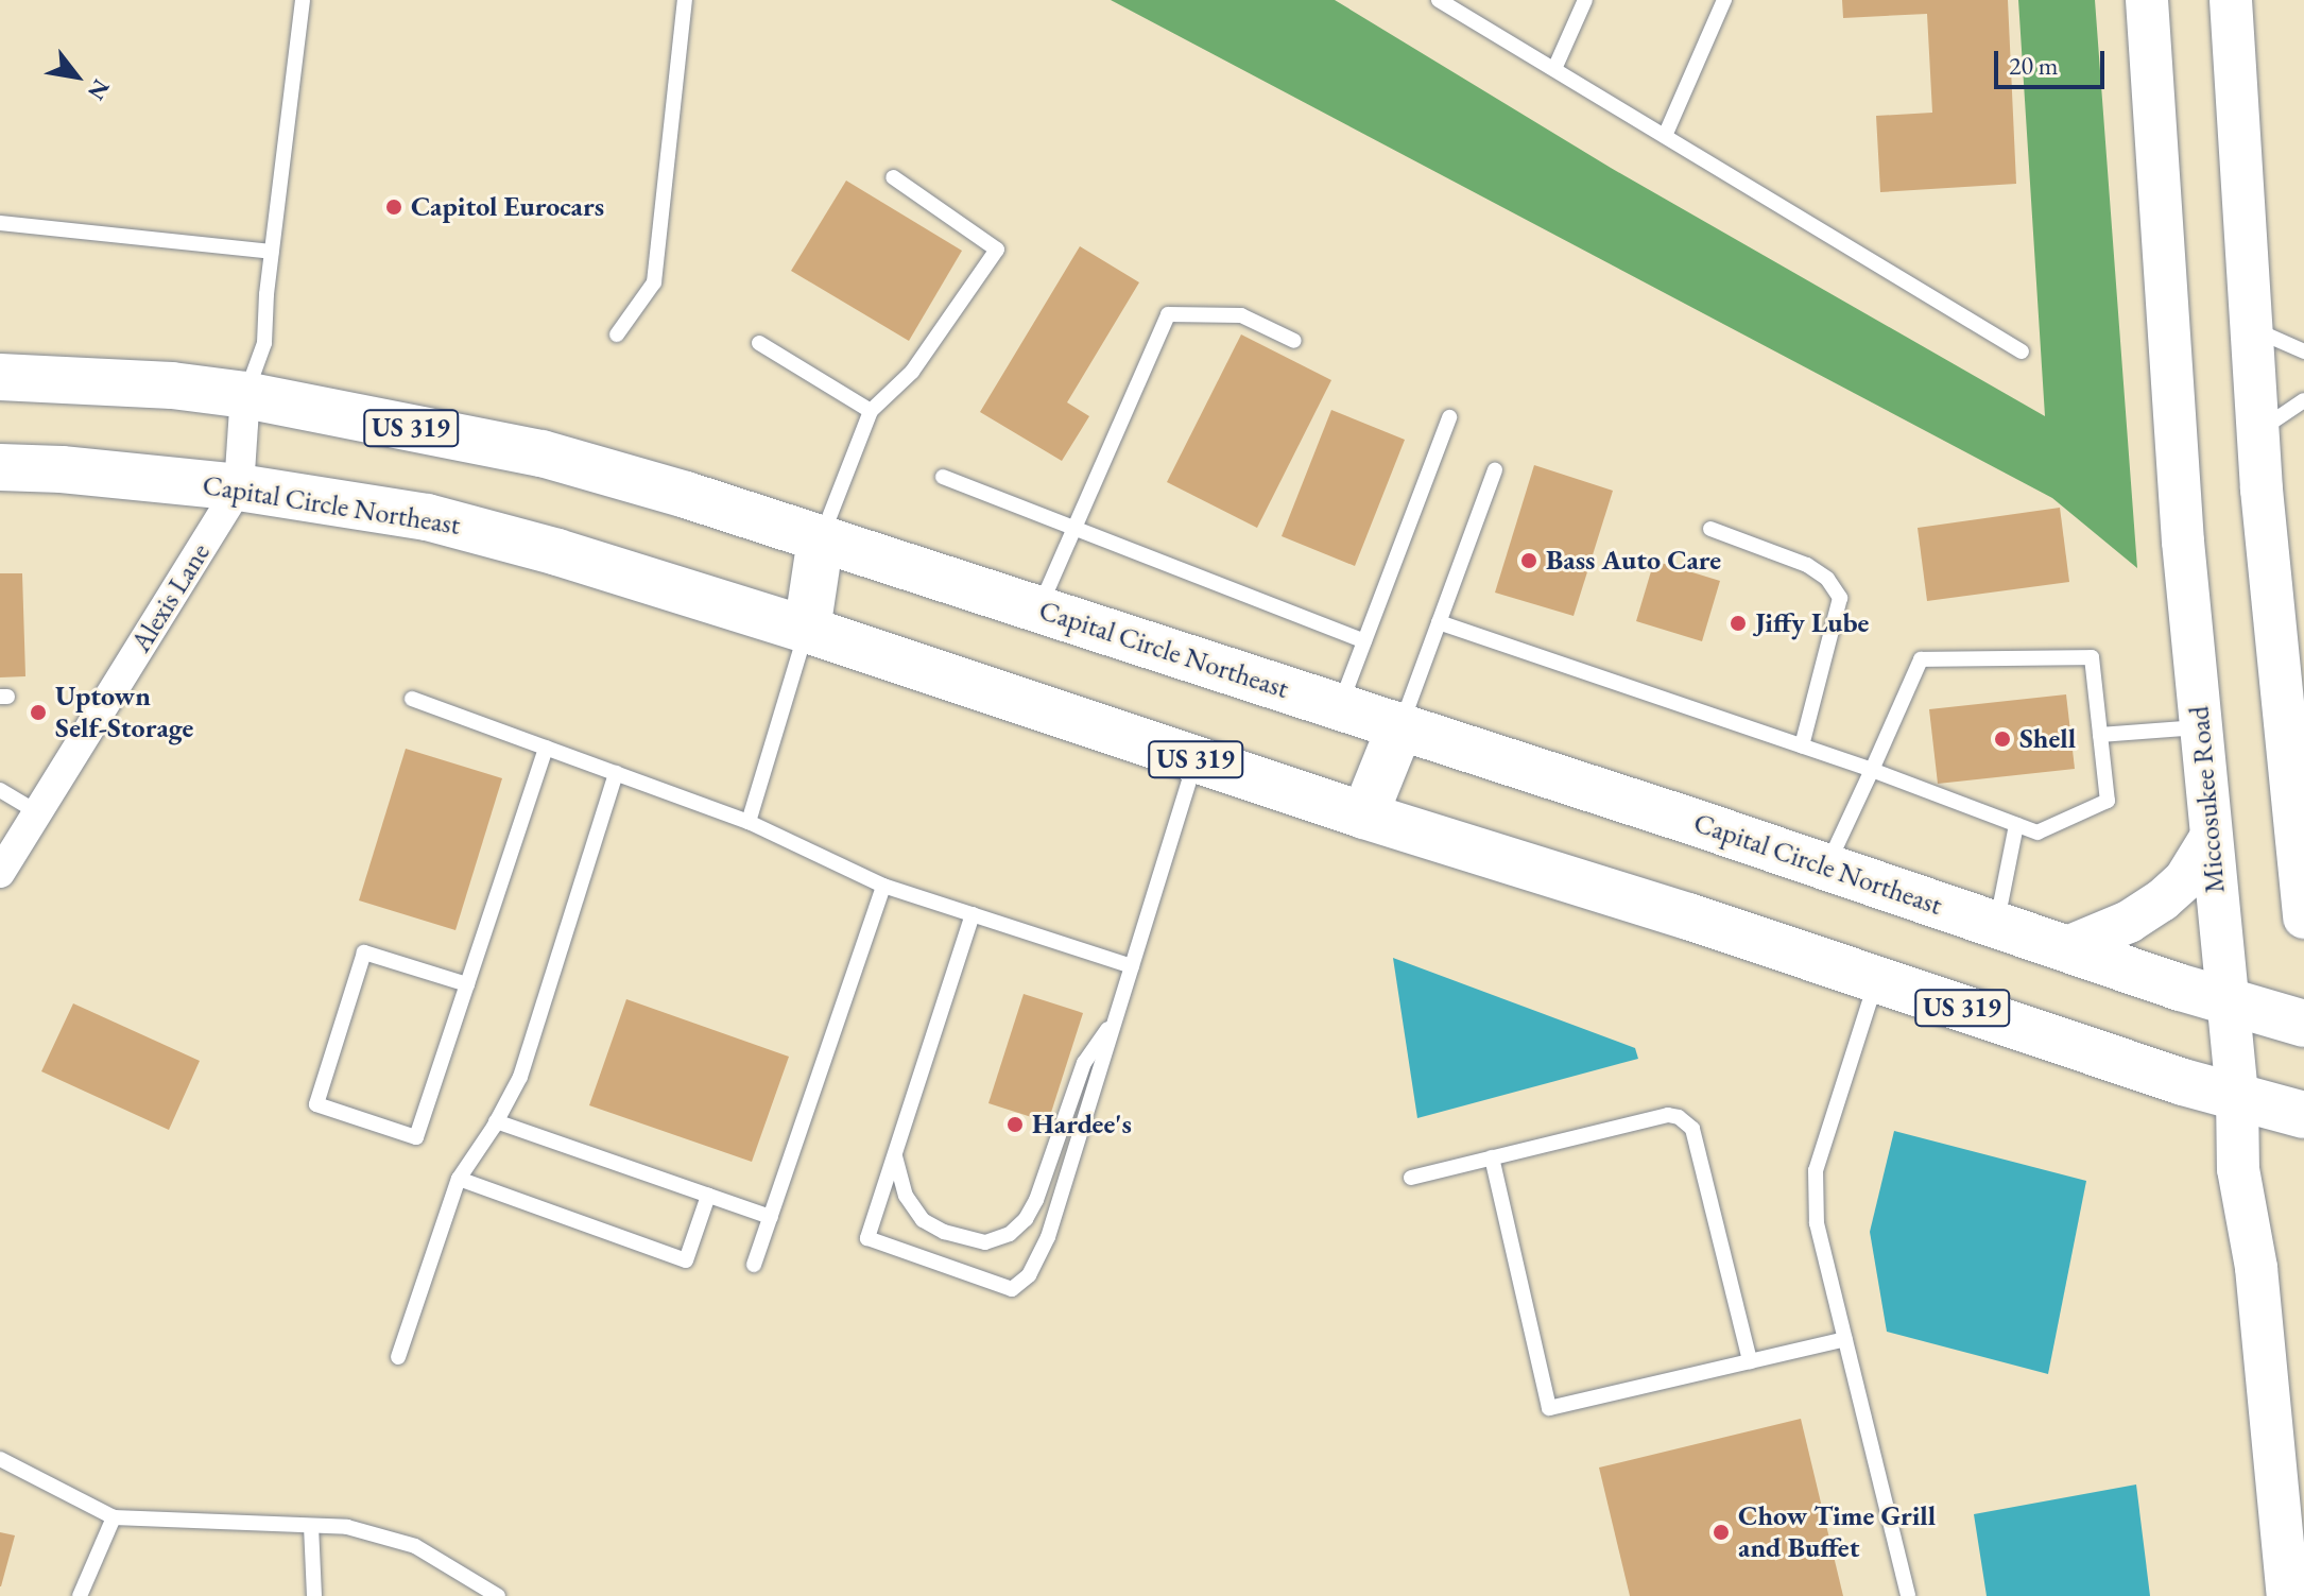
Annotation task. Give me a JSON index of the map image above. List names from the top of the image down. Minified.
{"streets":{"main road":["US 319","Capital Circle Northeast"],"street":["Alexis Lane","Miccosukee Road"]},"crossings":[["Capital Circle Northeast","Alexis Lane"],["Capital Circle Northeast","Miccosukee Road"]],"places":["Capitol Eurocars","Bass Auto Care","Jiffy Lube","Uptown Self-Storage","Shell","Hardee's","Chow Time Grill and Buffet"],"scale_bar":"20 m","north":"bottom right"}
